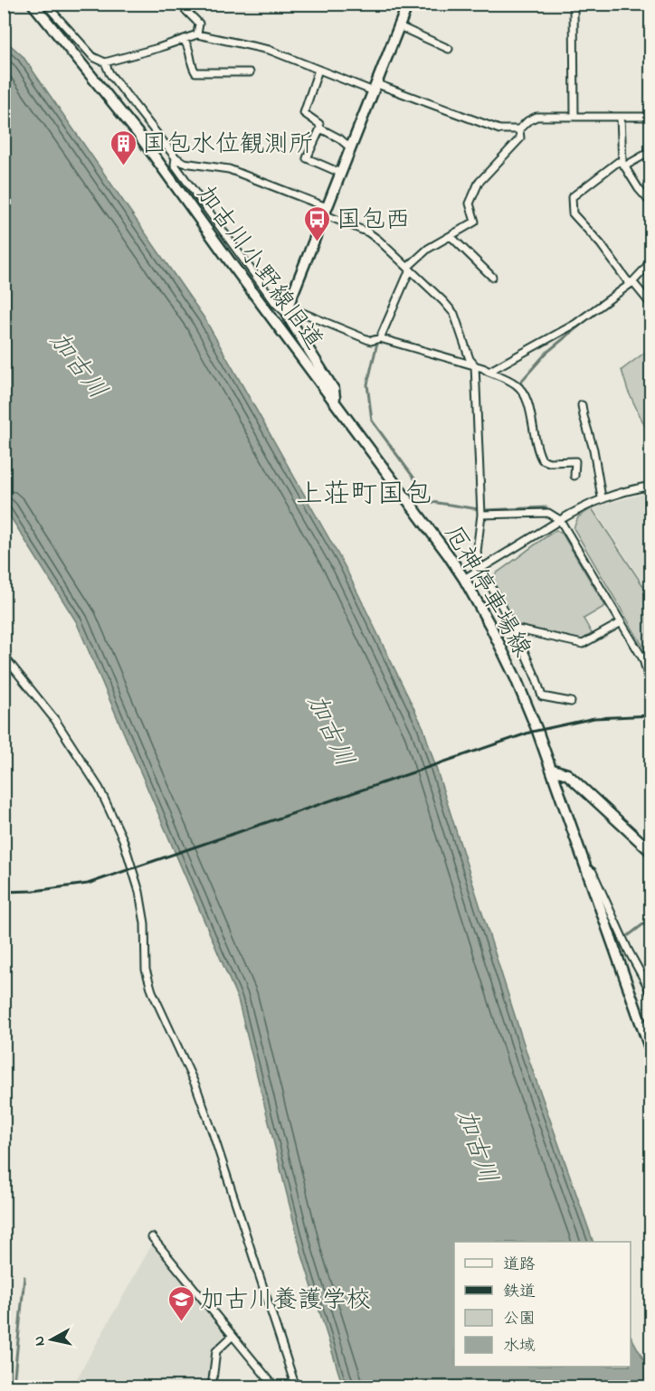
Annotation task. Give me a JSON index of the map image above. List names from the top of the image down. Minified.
{"streets":{"main road":["加古川小野線旧道","厄神停車場線"]},"crossings":[["加古川小野線旧道","厄神停車場線"]],"districts":["上荘町国包"],"water":["加古川"],"places":{"building":["国包水位観測所"],"bus stop":["国包西"],"school or university":["加古川養護学校"]},"legend":["道路","鉄道","公園","水域"],"north":"left"}
